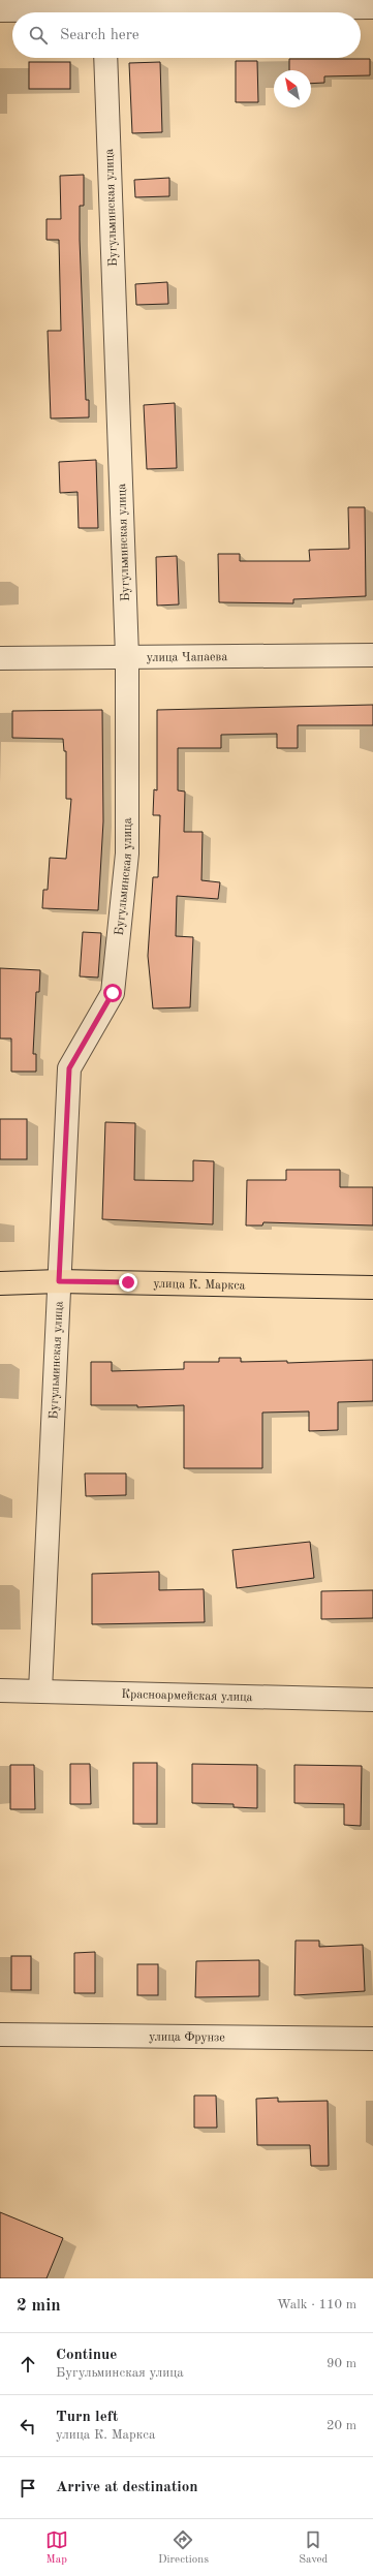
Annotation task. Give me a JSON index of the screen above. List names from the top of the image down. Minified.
{"streets":{"main road":["улица К. Маркса"],"street":["Бугульминская улица","улица Чапаева","Красноармейская улица","улица Фрунзе"]},"crossings":[["Бугульминская улица","улица Чапаева"],["Бугульминская улица","улица К. Маркса"],["Бугульминская улица","Красноармейская улица"]],"north":"top left","page":{"search":"Search here","heading":["2 min","Walk · 110 m"],"list":[["Continue","Бугульминская улица","90 m"],["Turn left","улица К. Маркса","20 m"],"Arrive at destination"],"nav":["Map","Directions","Saved"]}}
